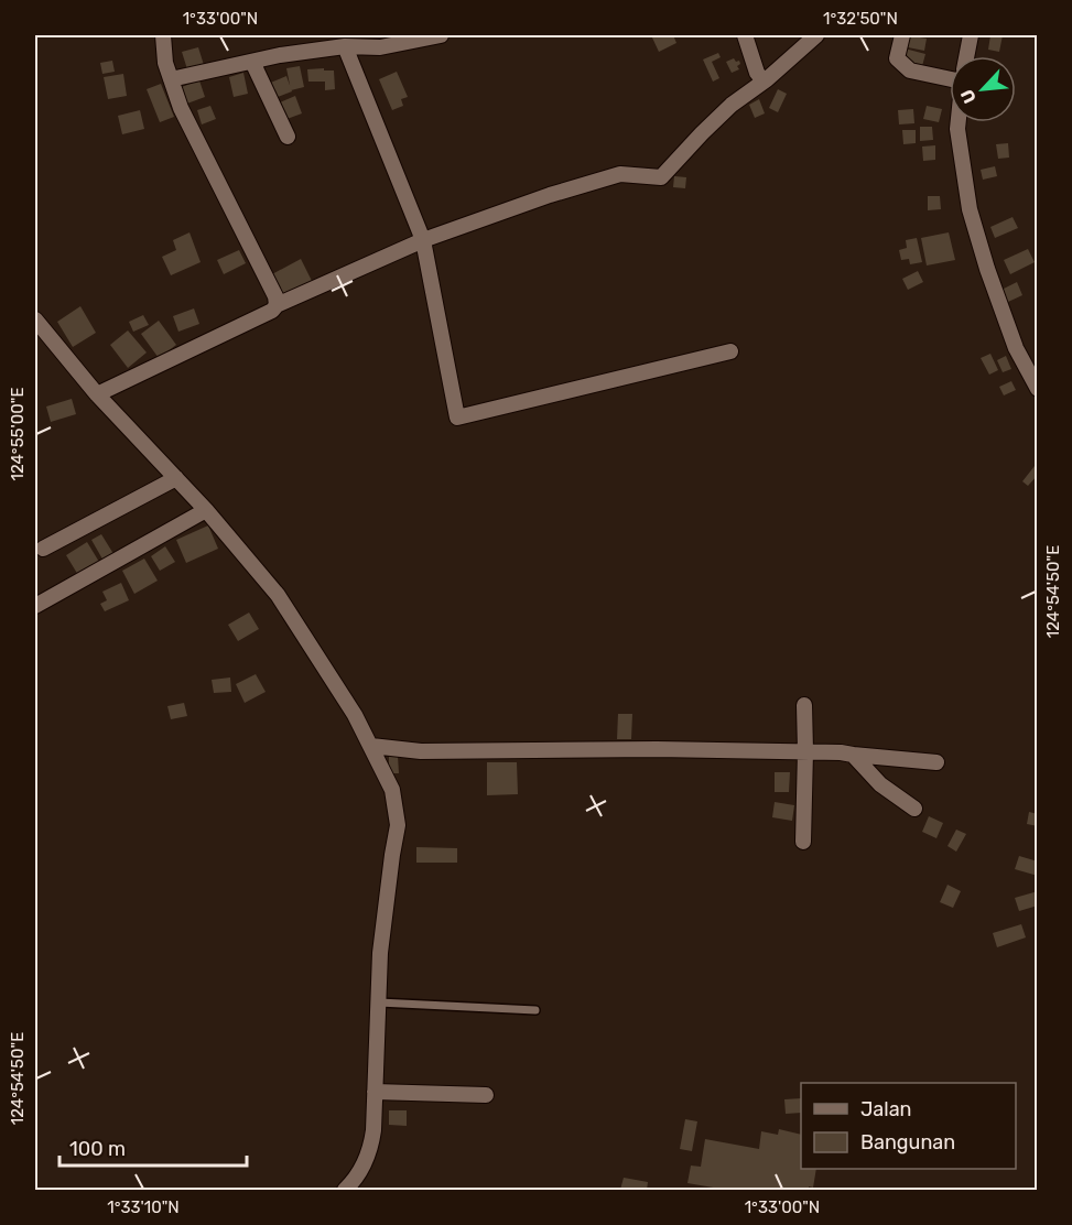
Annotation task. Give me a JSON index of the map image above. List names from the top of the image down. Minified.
{"legend":["Jalan","Bangunan"],"scale_bar":"100 m","north":"bottom left","coordinates":["1°33'00\"N","1°32'50\"N","124°55'00\"E","124°54'50\"E","1°33'10\"N"]}
